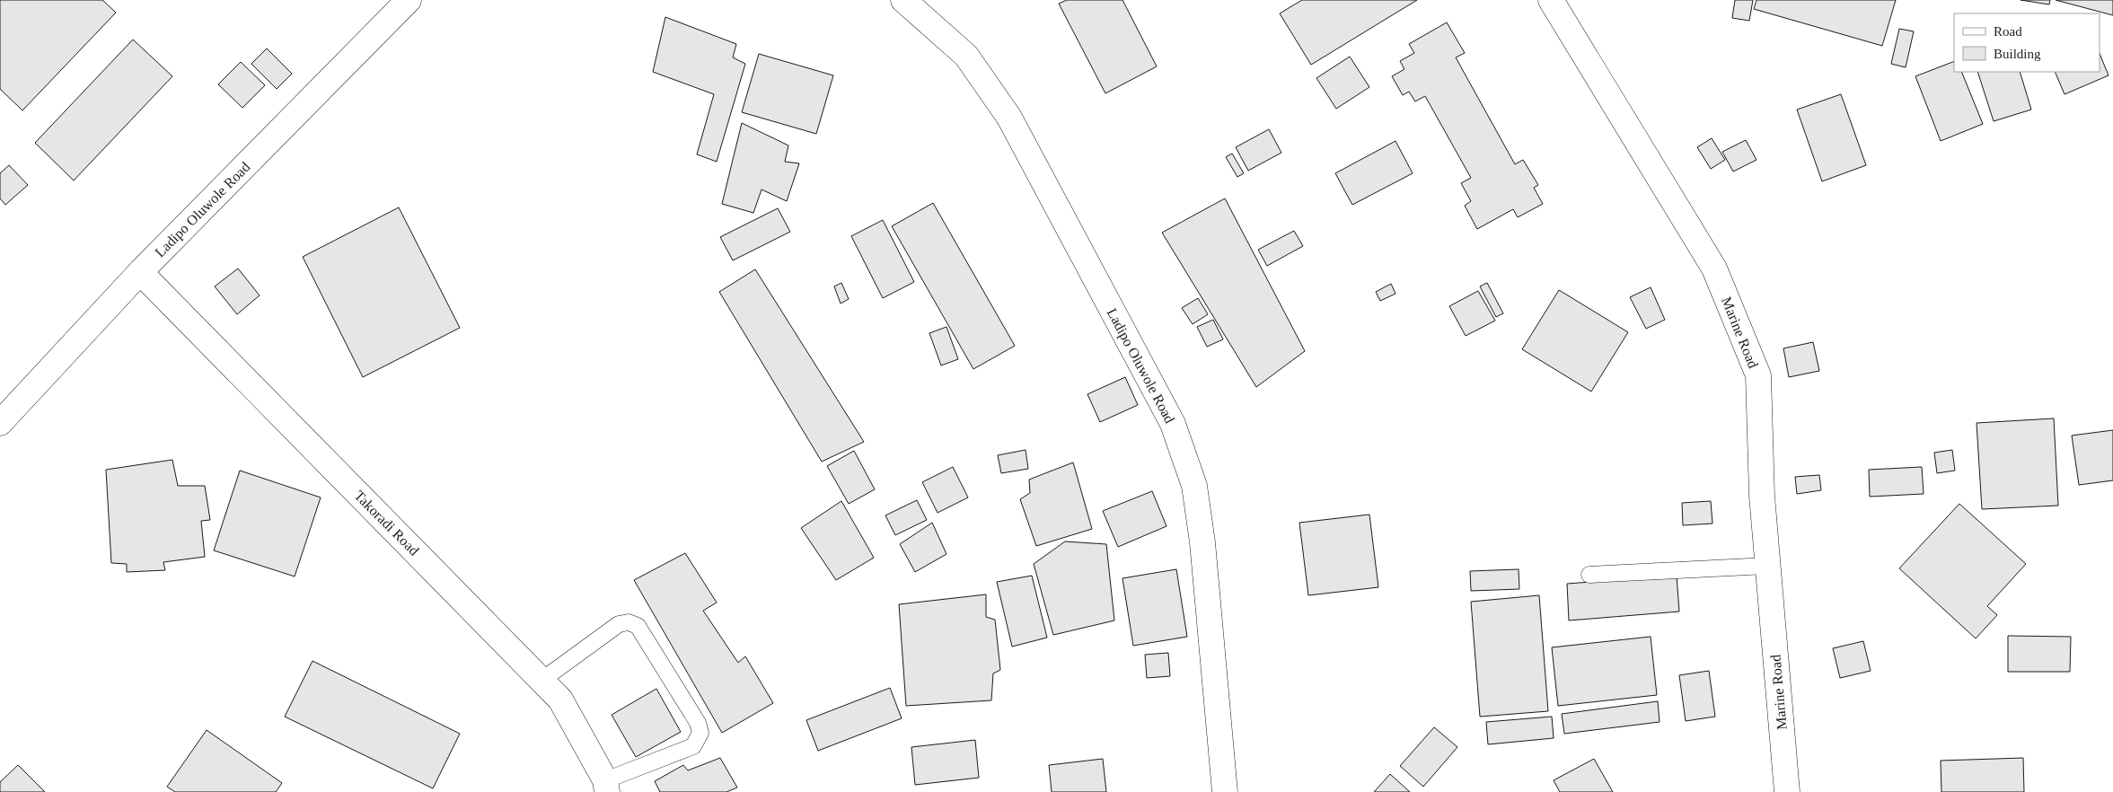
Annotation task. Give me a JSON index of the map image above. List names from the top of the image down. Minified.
{"streets":{"street":["Ladipo Oluwole Road","Marine Road","Takoradi Road"]},"crossings":[["Ladipo Oluwole Road","Takoradi Road"]],"legend":["Road","Building"]}
